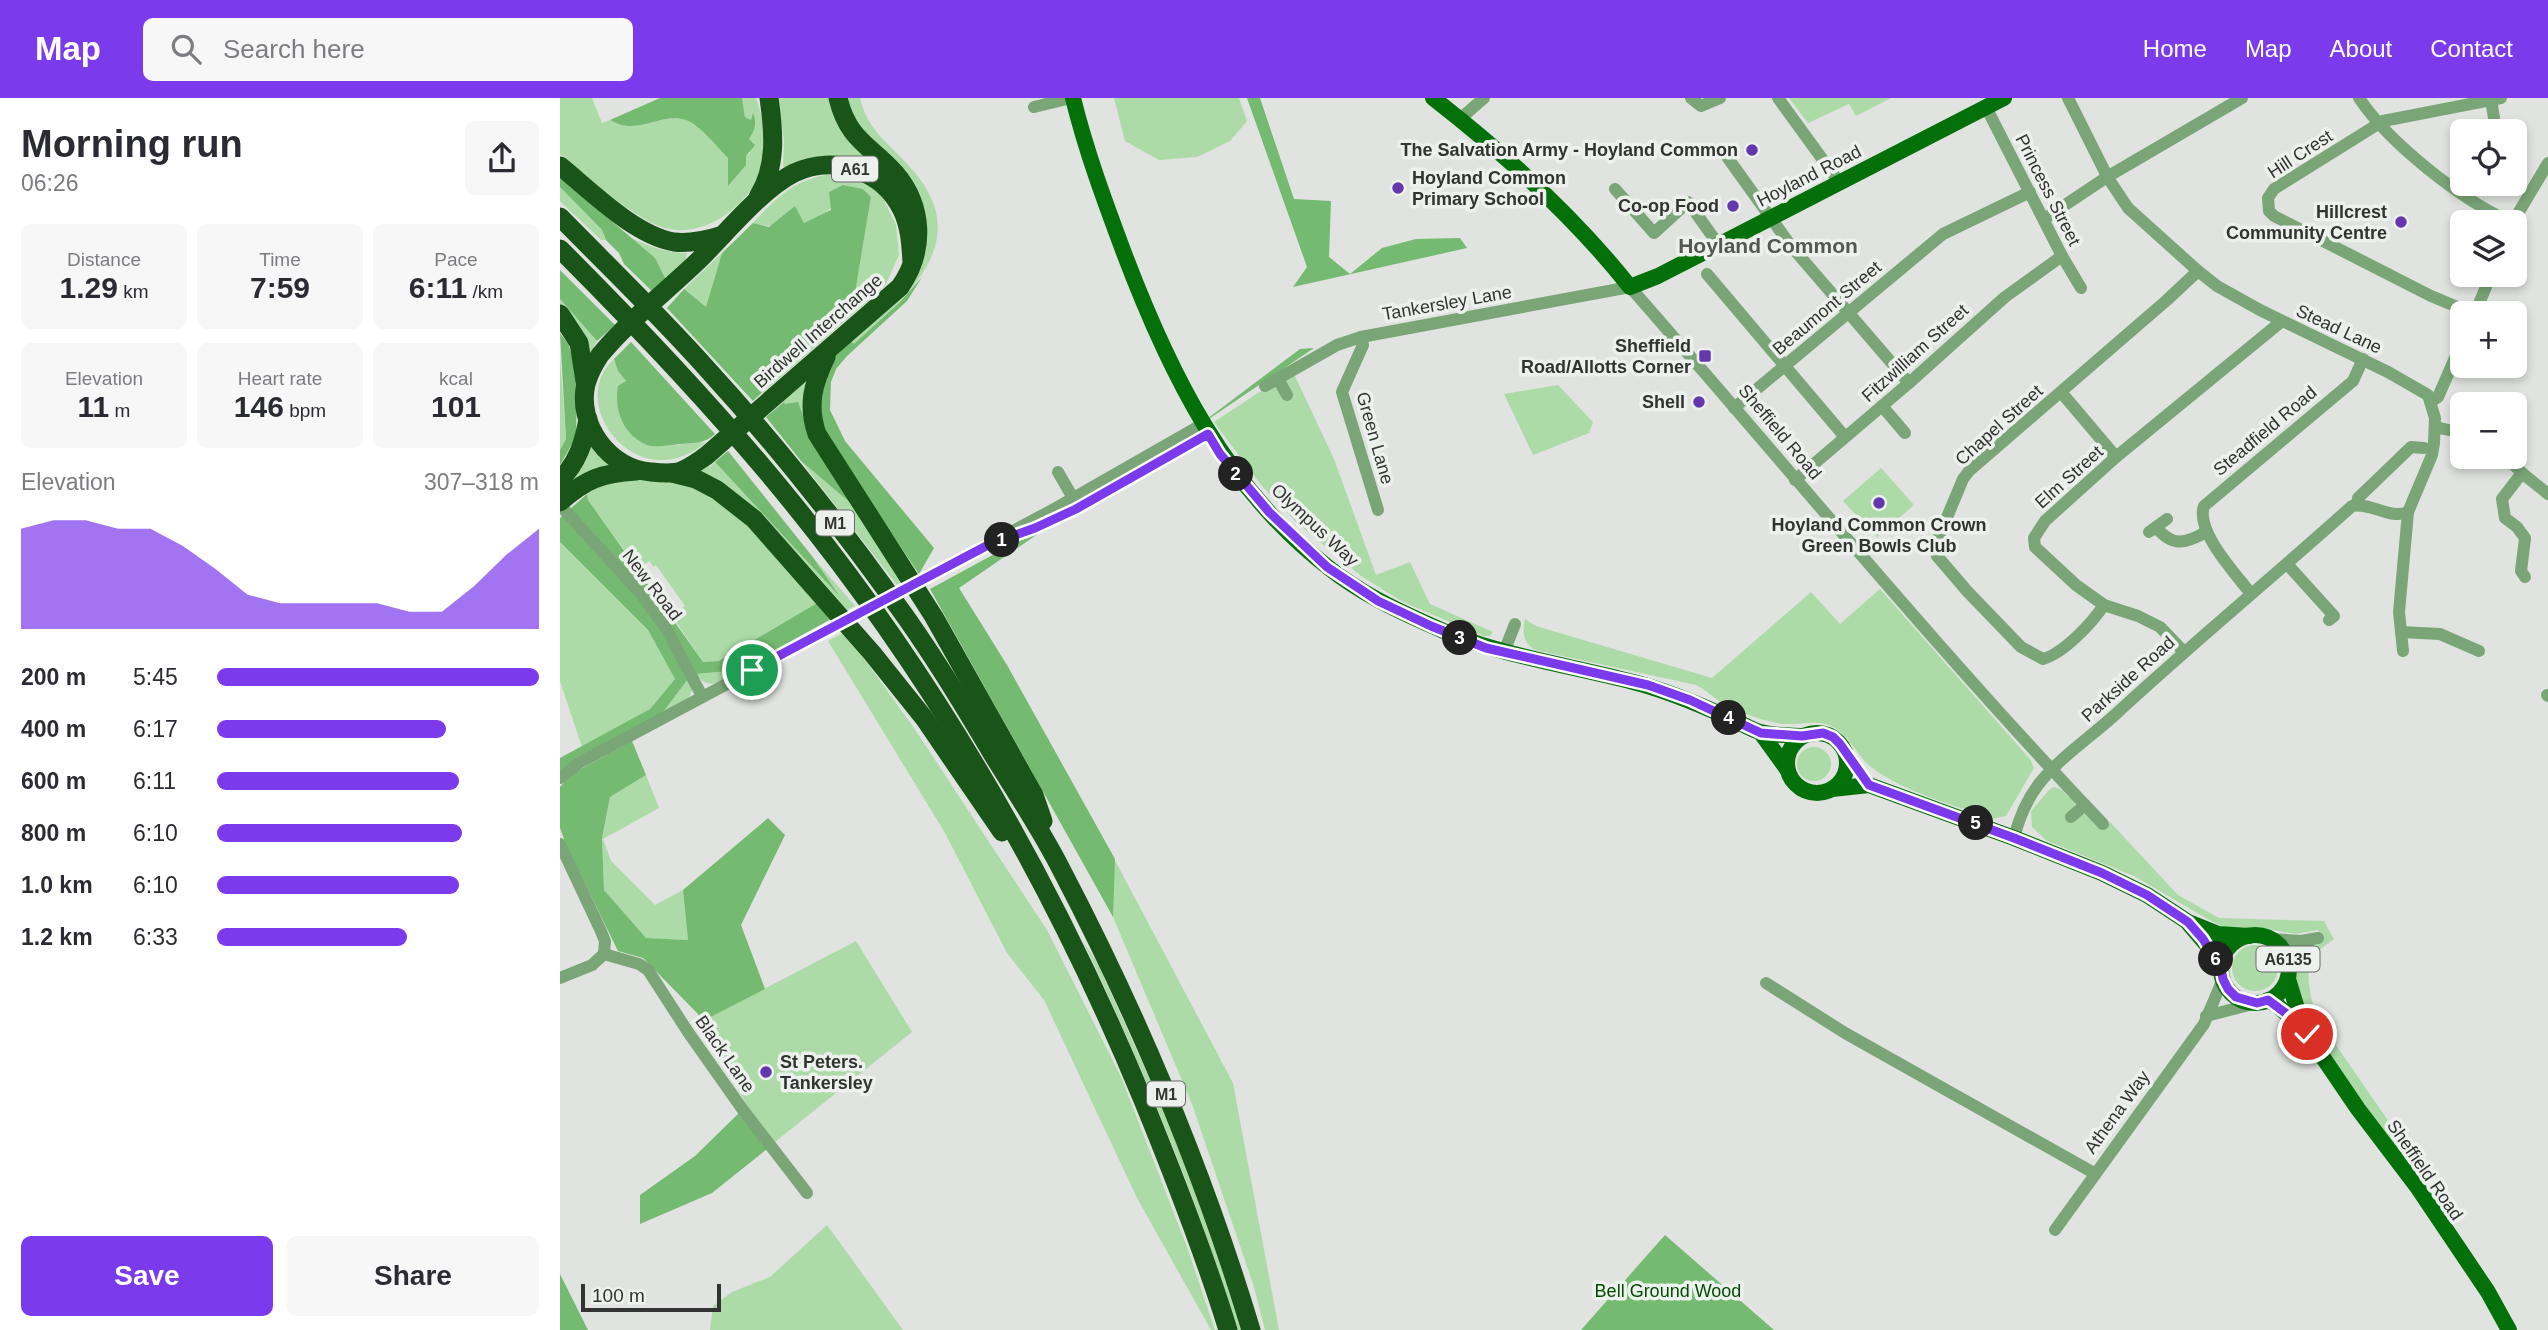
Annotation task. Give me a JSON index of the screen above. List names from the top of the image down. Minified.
{"streets":{"highway":["A61","Birdwell Interchange","M1"],"main road":["Hoyland Road","Sheffield Road","Olympus Way","A6135"],"street":["Hill Crest","Princess Street","Tankersley Lane","Beaumont Street","Stead Lane","Fitzwilliam Street","Chapel Street","Steadfield Road","Green Lane","Elm Street","New Road","Parkside Road","Black Lane","Athena Way"]},"crossings":[["A61","Birdwell Interchange"],["A61","New Road"],["Hoyland Road","Princess Street"],["Hoyland Road","Tankersley Lane"],["Hoyland Road","Sheffield Road"],["Princess Street","Beaumont Street"],["Princess Street","Fitzwilliam Street"],["Tankersley Lane","Sheffield Road"],["Tankersley Lane","Green Lane"],["Beaumont Street","Sheffield Road"],["Stead Lane","Chapel Street"],["Stead Lane","Steadfield Road"],["Stead Lane","Elm Street"],["Birdwell Interchange","M1"],["Fitzwilliam Street","Sheffield Road"],["Chapel Street","Elm Street"],["Sheffield Road","Olympus Way"],["Sheffield Road","Parkside Road"],["Sheffield Road","A6135"],["Sheffield Road","Athena Way"],["Elm Street","Parkside Road"],["Olympus Way","Parkside Road"],["Olympus Way","A6135"],["Olympus Way","Athena Way"],["A6135","Athena Way"]],"districts":["Hoyland Common"],"parks":["Bell Ground Wood"],"places":{"other":["The Salvation Army - Hoyland Common","Hoyland Common Primary School","Co-op Food","Hillcrest Community Centre","Shell","Hoyland Common Crown Green Bowls Club","St Peters. Tankersley"],"transit":["Sheffield Road/Allotts Corner"]},"scale_bar":"100 m","page":{"header":"Map","search":"Search here","nav":["Home","Map","About","Contact"],"heading":["Morning run","06:26"],"map_buttons":["+","−"],"stats":[["Distance","1.29 km"],["Time","7:59"],["Pace","6:11 /km"],["Elevation","11 m"],["Heart rate","146 bpm"],["kcal","101"]],"chart":["Elevation","307–318 m"],"pins":["2","1","3","4","5","6"],"list":[{"name":"200 m","note":"5:45"},{"name":"400 m","note":"6:17"},{"name":"600 m","note":"6:11"},{"name":"800 m","note":"6:10"},{"name":"1.0 km","note":"6:10"},{"name":"1.2 km","note":"6:33"}],"buttons":["Save","Share"],"scale":"100 m"}}
